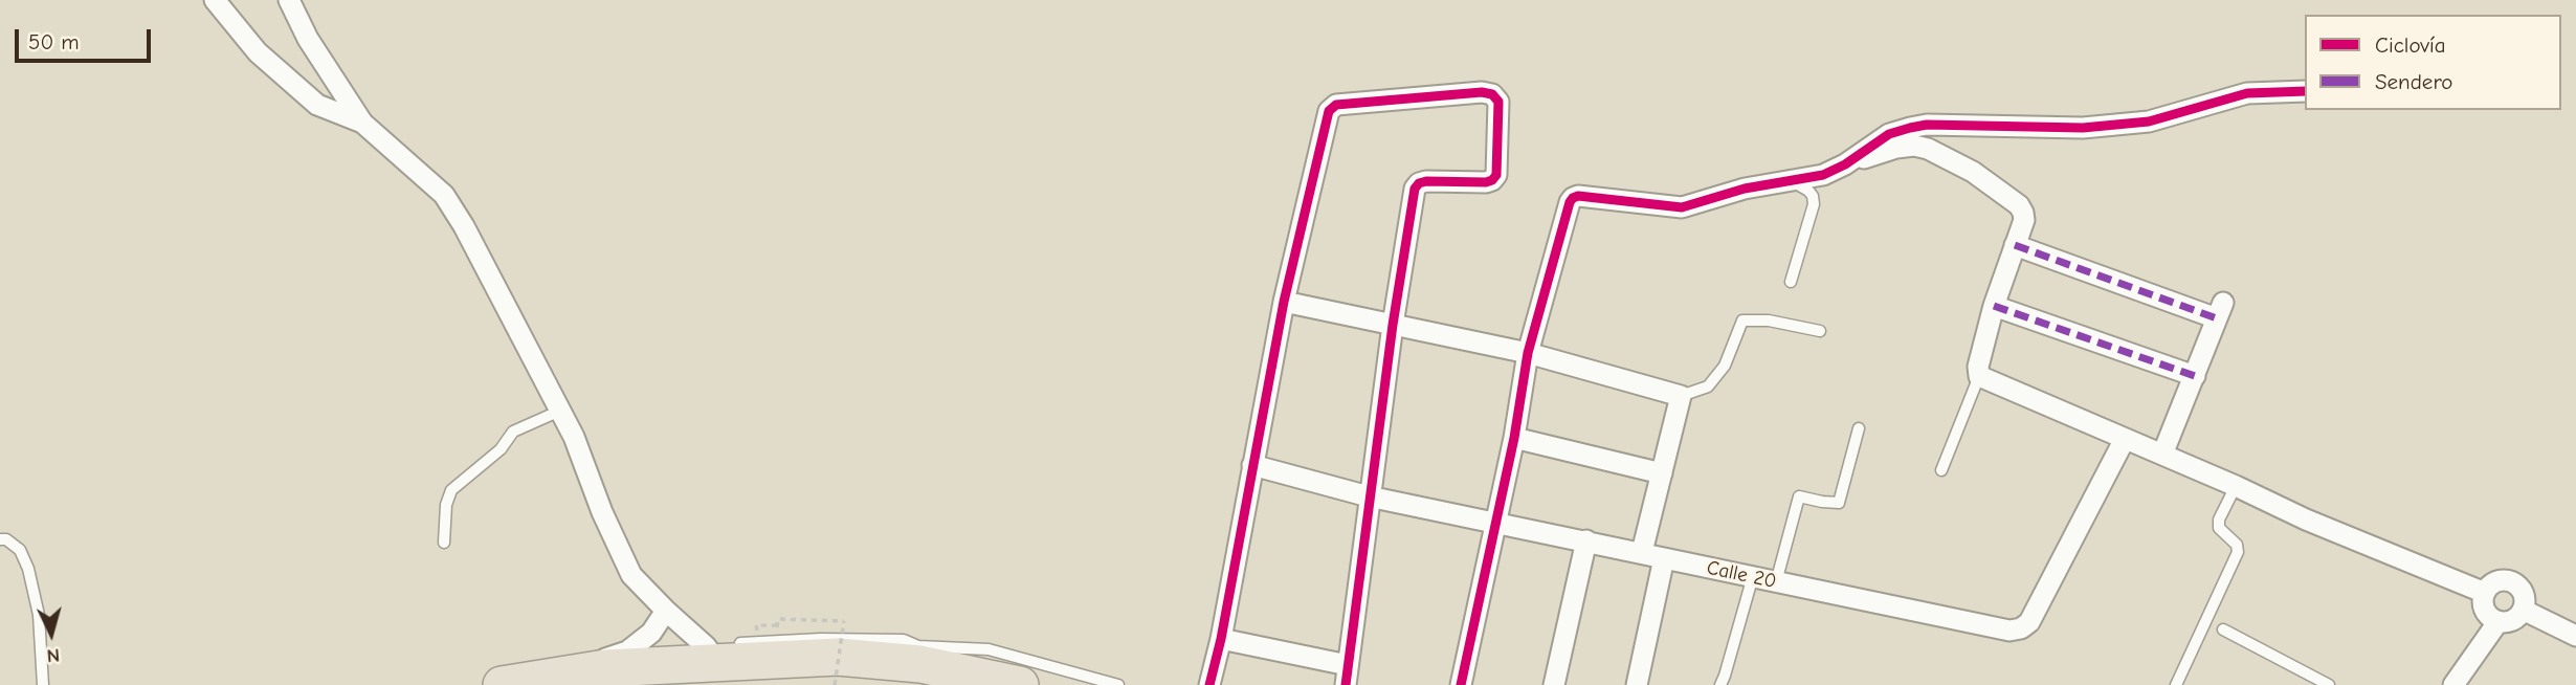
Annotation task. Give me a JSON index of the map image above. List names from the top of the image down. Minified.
{"streets":{"street":["Calle 20"]},"legend":["Ciclovía","Sendero"],"scale_bar":"50 m","north":"bottom"}
